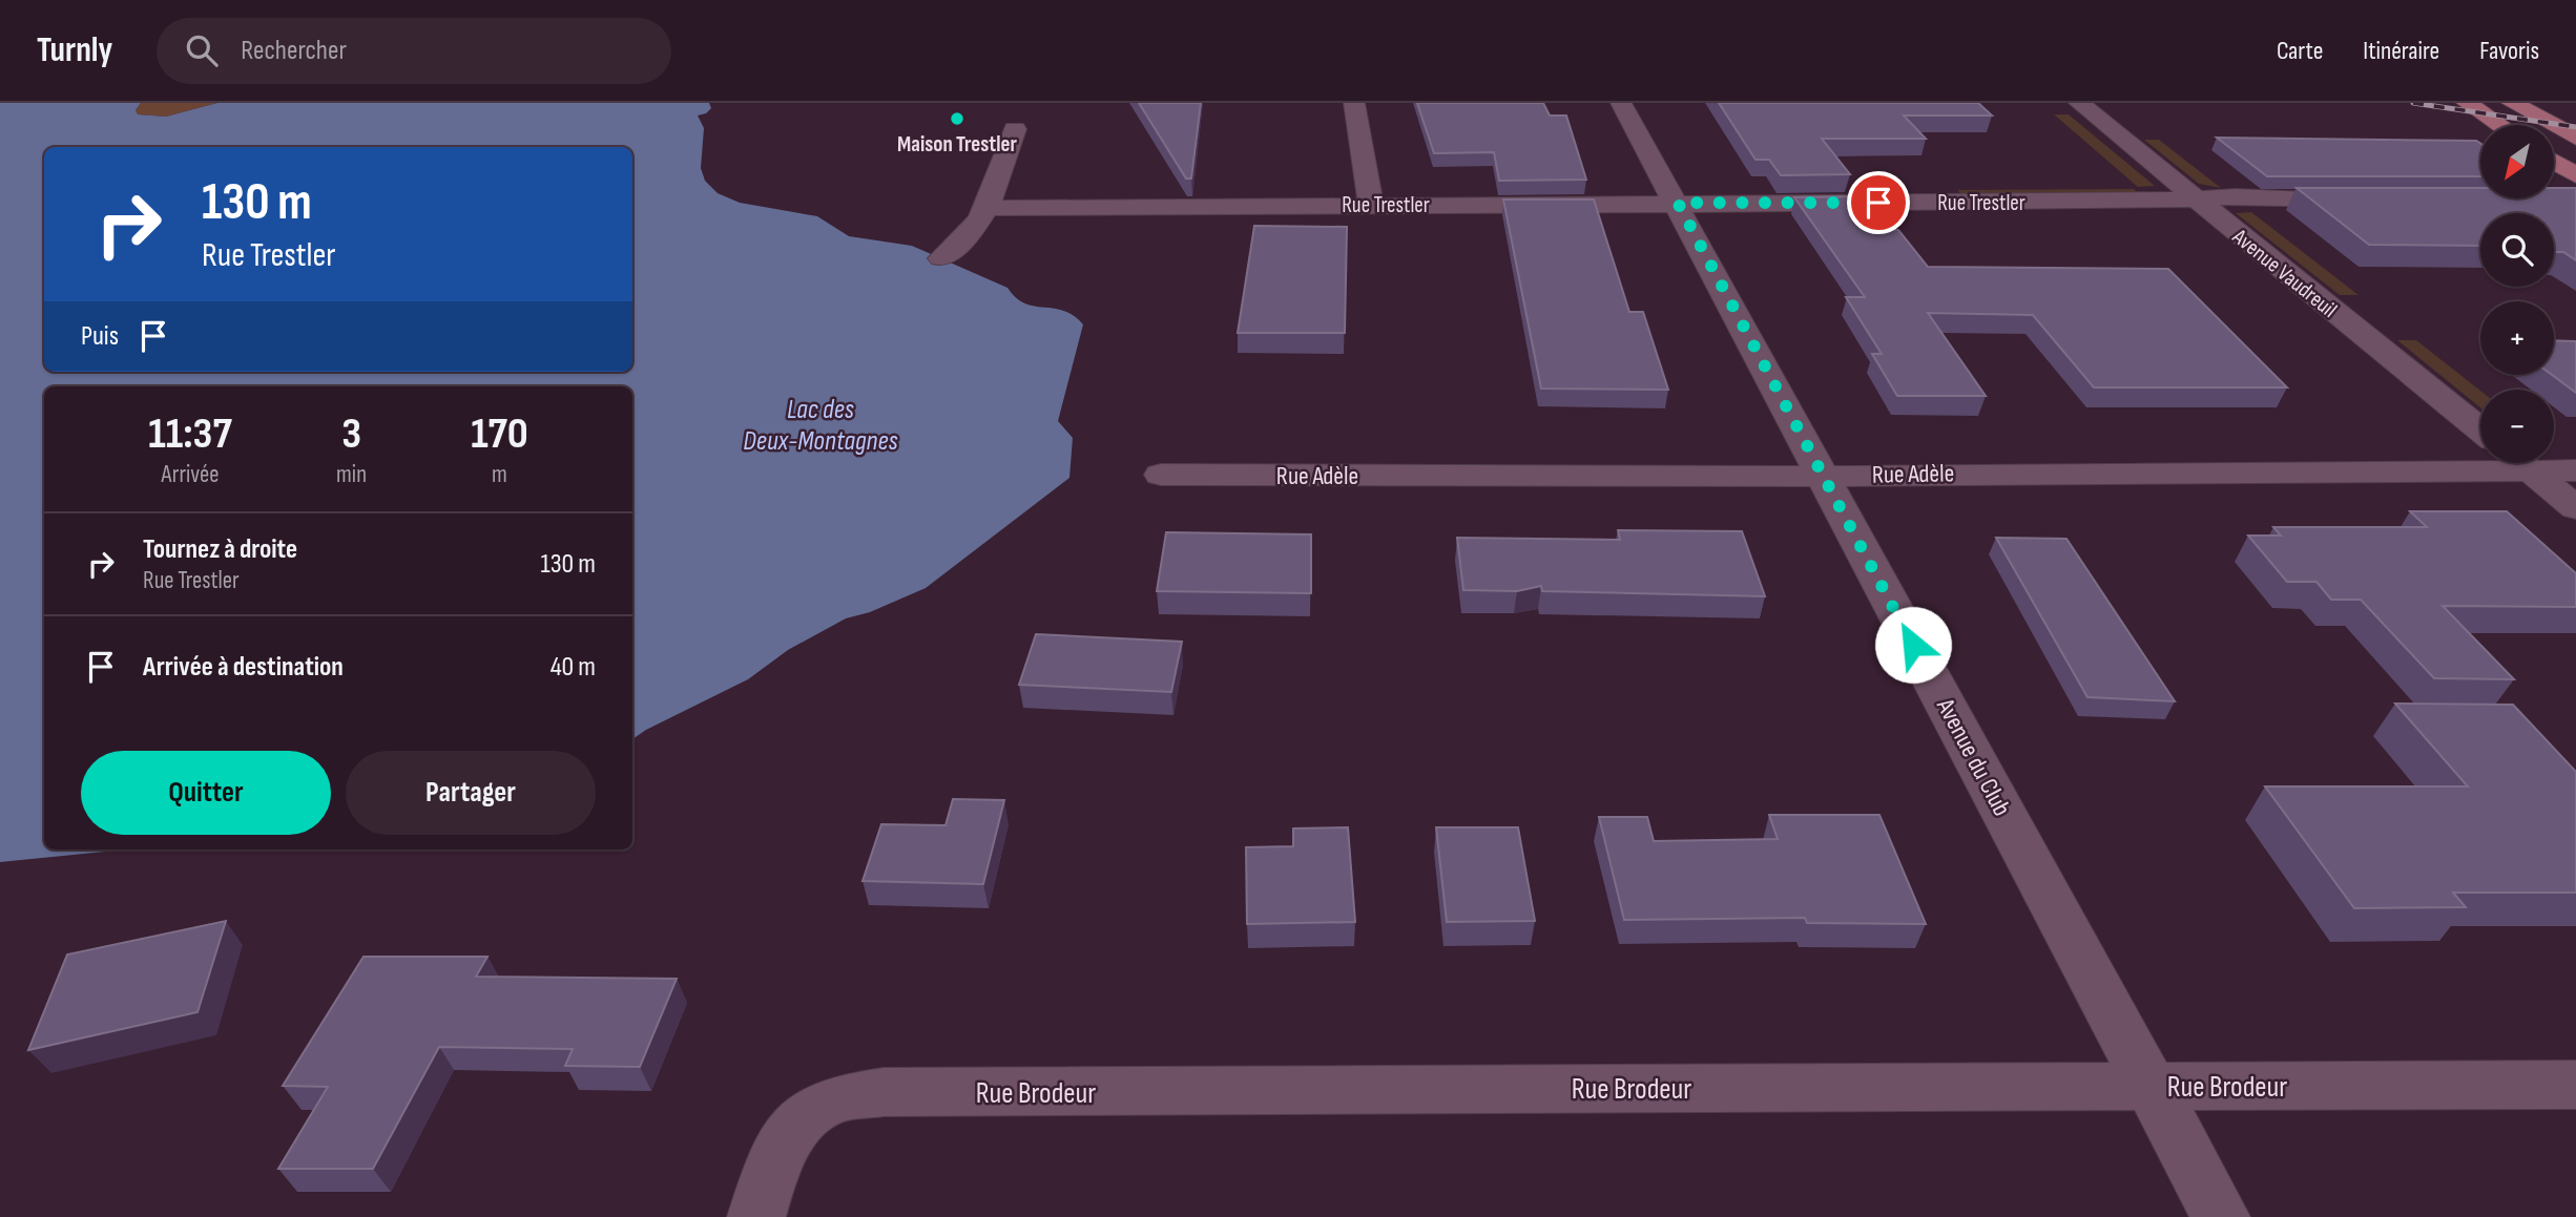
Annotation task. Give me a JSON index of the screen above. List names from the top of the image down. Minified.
{"streets":{"street":["Rue Trestler","Avenue Vaudreuil","Rue Adèle","Avenue du Club","Rue Brodeur"]},"crossings":[["Rue Trestler","Avenue Vaudreuil"],["Rue Trestler","Avenue du Club"],["Rue Adèle","Avenue du Club"],["Avenue du Club","Rue Brodeur"]],"water":["Lac des Deux-Montagnes"],"places":["Maison Trestler"],"north":"bottom left","page":{"header":"Turnly","search":"Rechercher","nav":["Carte","Itinéraire","Favoris"],"map_buttons":["+","−"],"turn":["130 m","Rue Trestler"],"then":"Puis","eta":["11:37","Arrivée","3","min","170","m"],"list":[{"name":"Tournez à droite","note":"Rue Trestler","value":"130 m"},{"name":"Arrivée à destination","value":"40 m"}],"buttons":["Quitter","Partager"]}}
